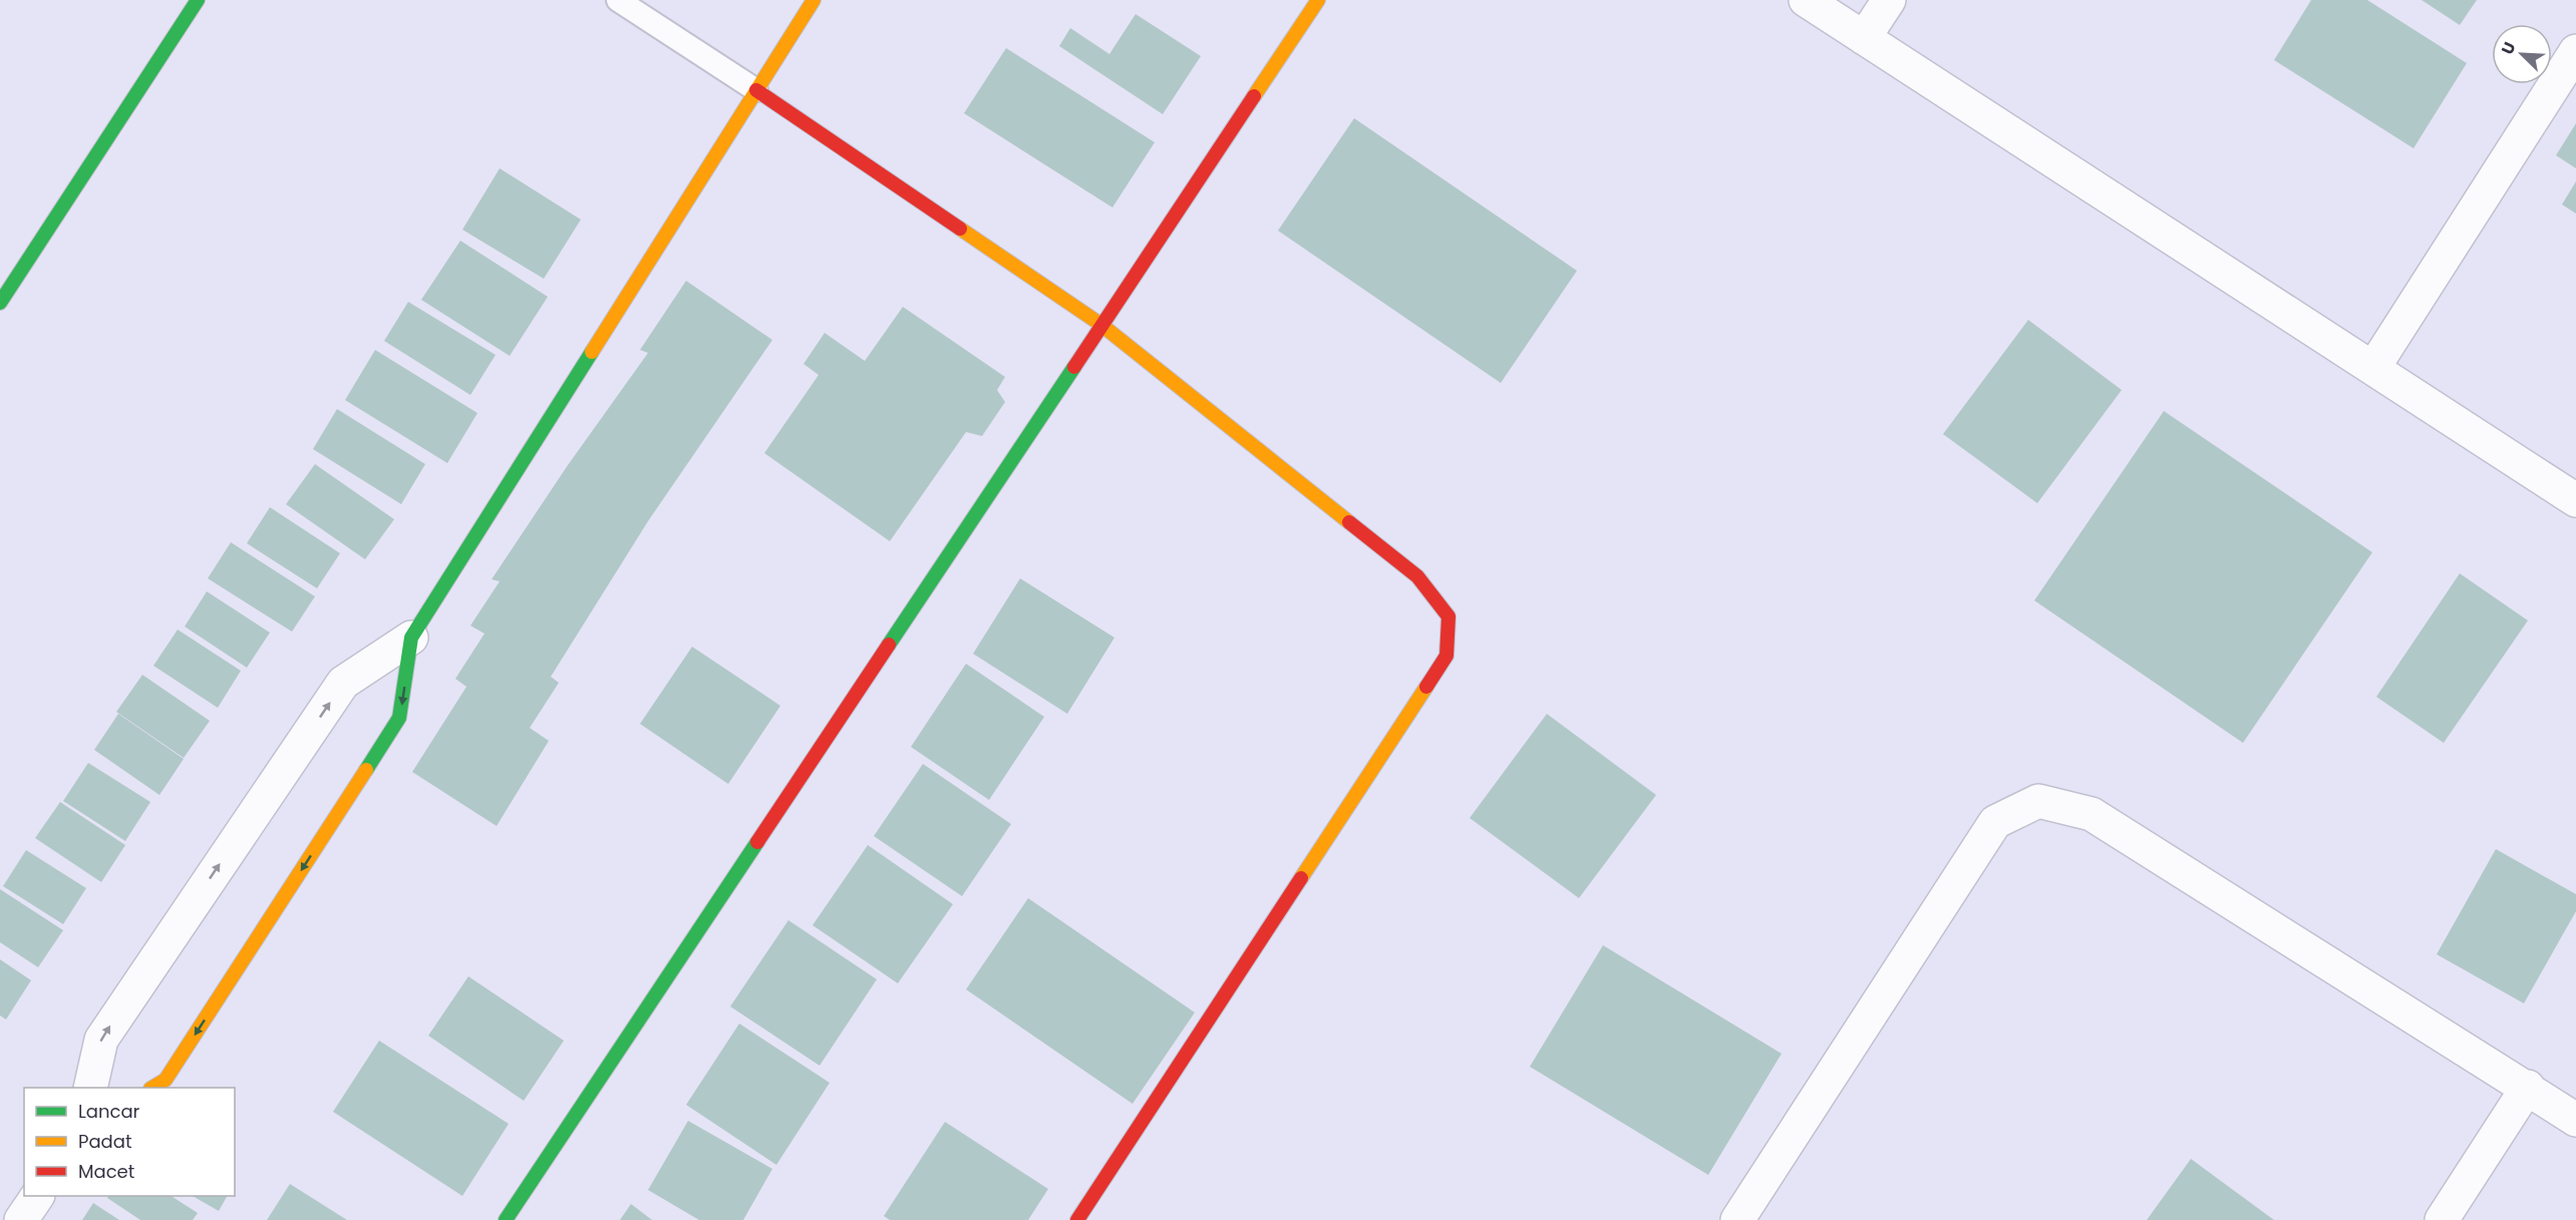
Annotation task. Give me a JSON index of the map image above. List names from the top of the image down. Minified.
{"legend":["Lancar","Padat","Macet"],"north":"top left"}
